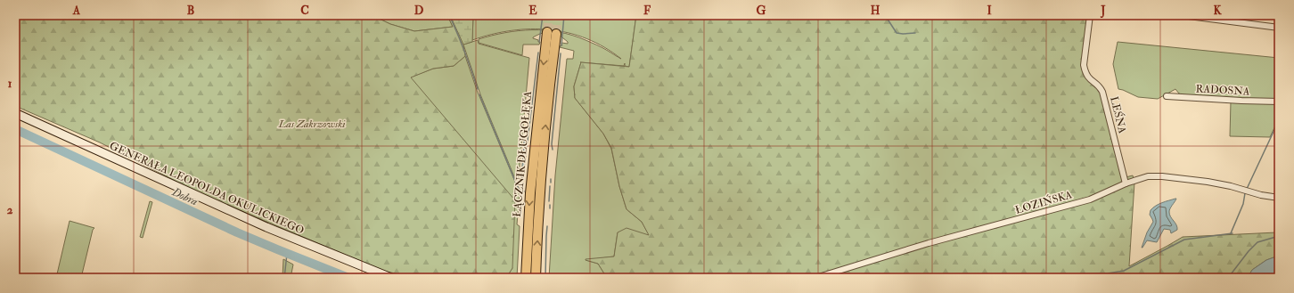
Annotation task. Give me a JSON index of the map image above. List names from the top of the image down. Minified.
{"streets":{"main road":["ŁĄCZNIK DŁUGOŁĘKA"],"street":["RADOSNA","LEŚNA","GENERAŁA LEOPOLDA OKULICKIEGO","ŁOZIŃSKA"]},"crossings":[["LEŚNA","ŁOZIŃSKA"]],"water":["Dobra"],"parks":["Las Zakrzowski"],"grid":{"columns":["A","B","C","D","E","F","G","H","I","J","K"],"rows":["1","2"]}}
